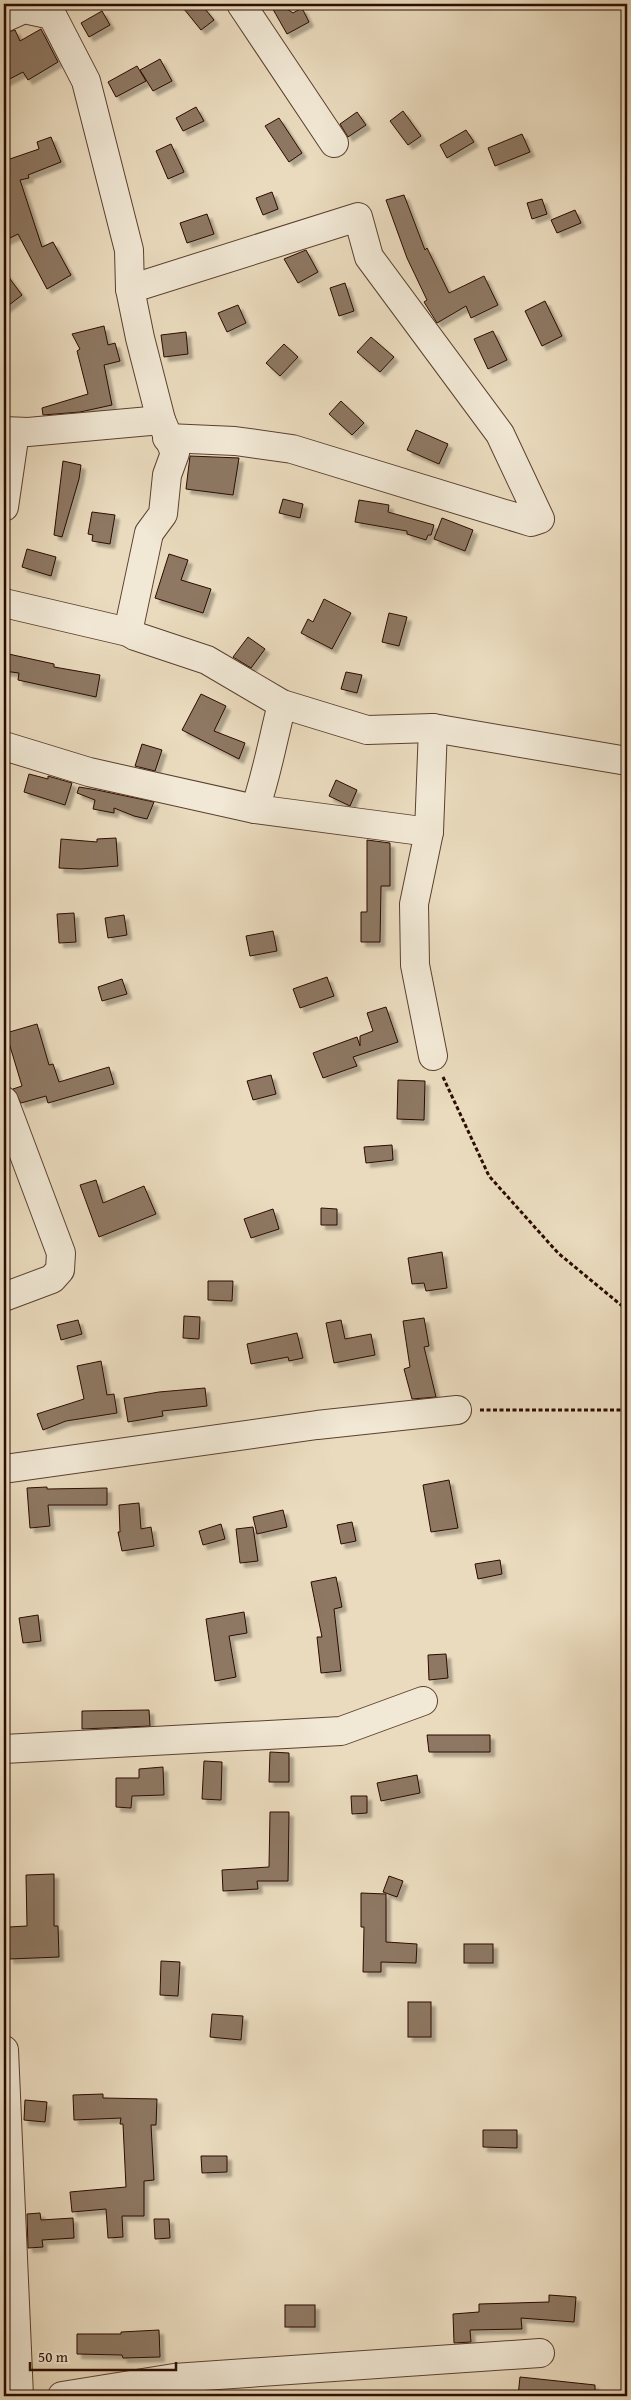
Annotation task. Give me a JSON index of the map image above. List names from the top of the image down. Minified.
{"scale_bar":"50 m"}
